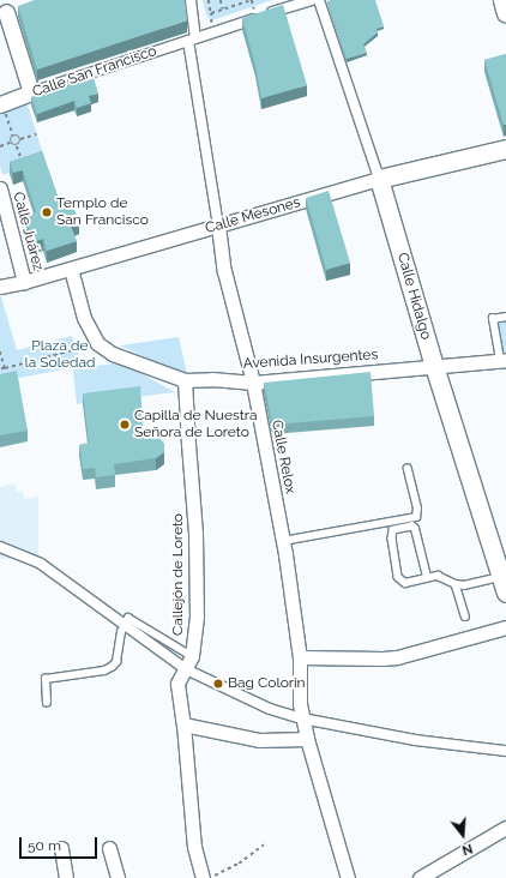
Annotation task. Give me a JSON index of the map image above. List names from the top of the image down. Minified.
{"streets":{"main road":["Calle Mesones","Calle Hidalgo"],"street":["Calle San Francisco","Calle Juárez","Avenida Insurgentes","Calle Relox","Callejón de Loreto"]},"crossings":[["Calle San Francisco","Calle Relox"],["Calle Mesones","Calle Juárez"],["Calle Mesones","Calle Hidalgo"],["Calle Mesones","Calle Relox"],["Calle Hidalgo","Avenida Insurgentes"],["Avenida Insurgentes","Calle Relox"],["Avenida Insurgentes","Callejón de Loreto"]],"parks":["Plaza de la Soledad"],"places":["Templo de San Francisco","Capilla de Nuestra Señora de Loreto","Bag Colorin"],"scale_bar":"50 m","north":"bottom"}
